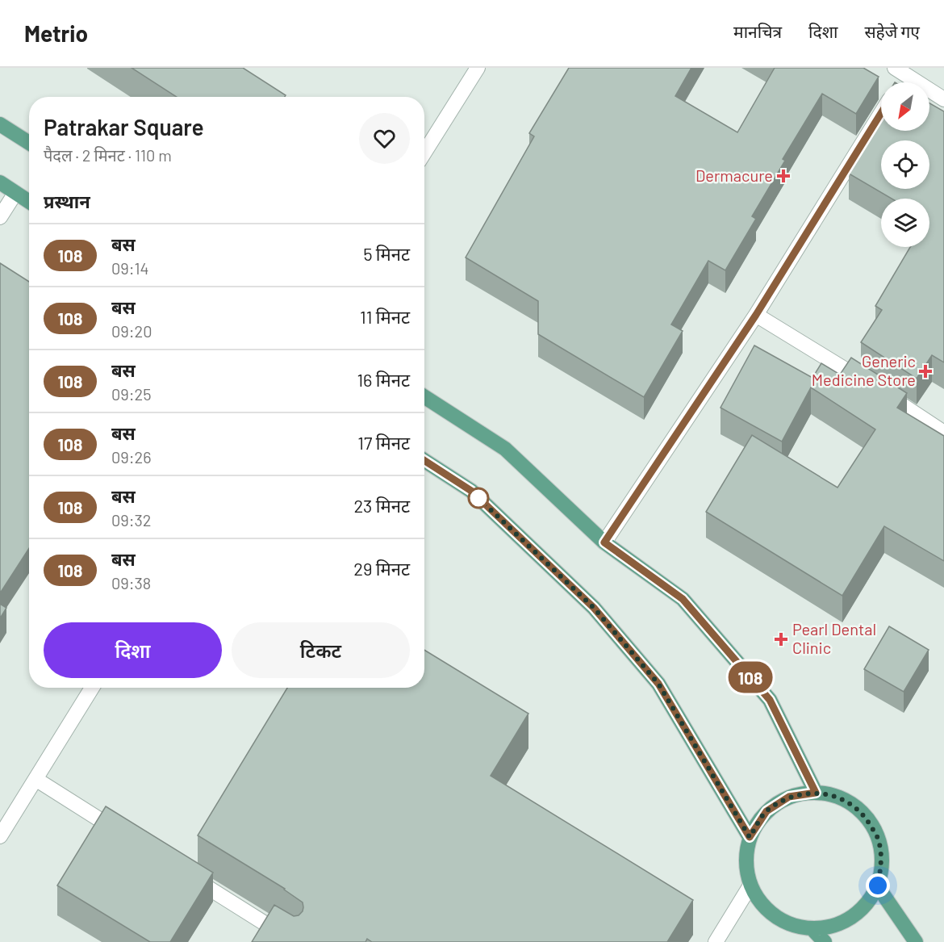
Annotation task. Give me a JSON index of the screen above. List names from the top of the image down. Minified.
{"places":{"health":["Dermacure","Generic Medicine Store","Pearl Dental Clinic"]},"lines":["bus line 108"],"north":"bottom left","page":{"header":"Metrio","nav":["मानचित्र","दिशा","सहेजे गए"],"on_map":"108","heading":[["Patrakar Square","पैदल · 2 मिनट · 110 m"],"प्रस्थान"],"list":[{"mark":"108","name":"बस","note":"09:14","value":"5 मिनट"},{"mark":"108","name":"बस","note":"09:20","value":"11 मिनट"},{"mark":"108","name":"बस","note":"09:25","value":"16 मिनट"},{"mark":"108","name":"बस","note":"09:26","value":"17 मिनट"},{"mark":"108","name":"बस","note":"09:32","value":"23 मिनट"},{"mark":"108","name":"बस","note":"09:38","value":"29 मिनट"}],"buttons":["दिशा","टिकट"]}}
